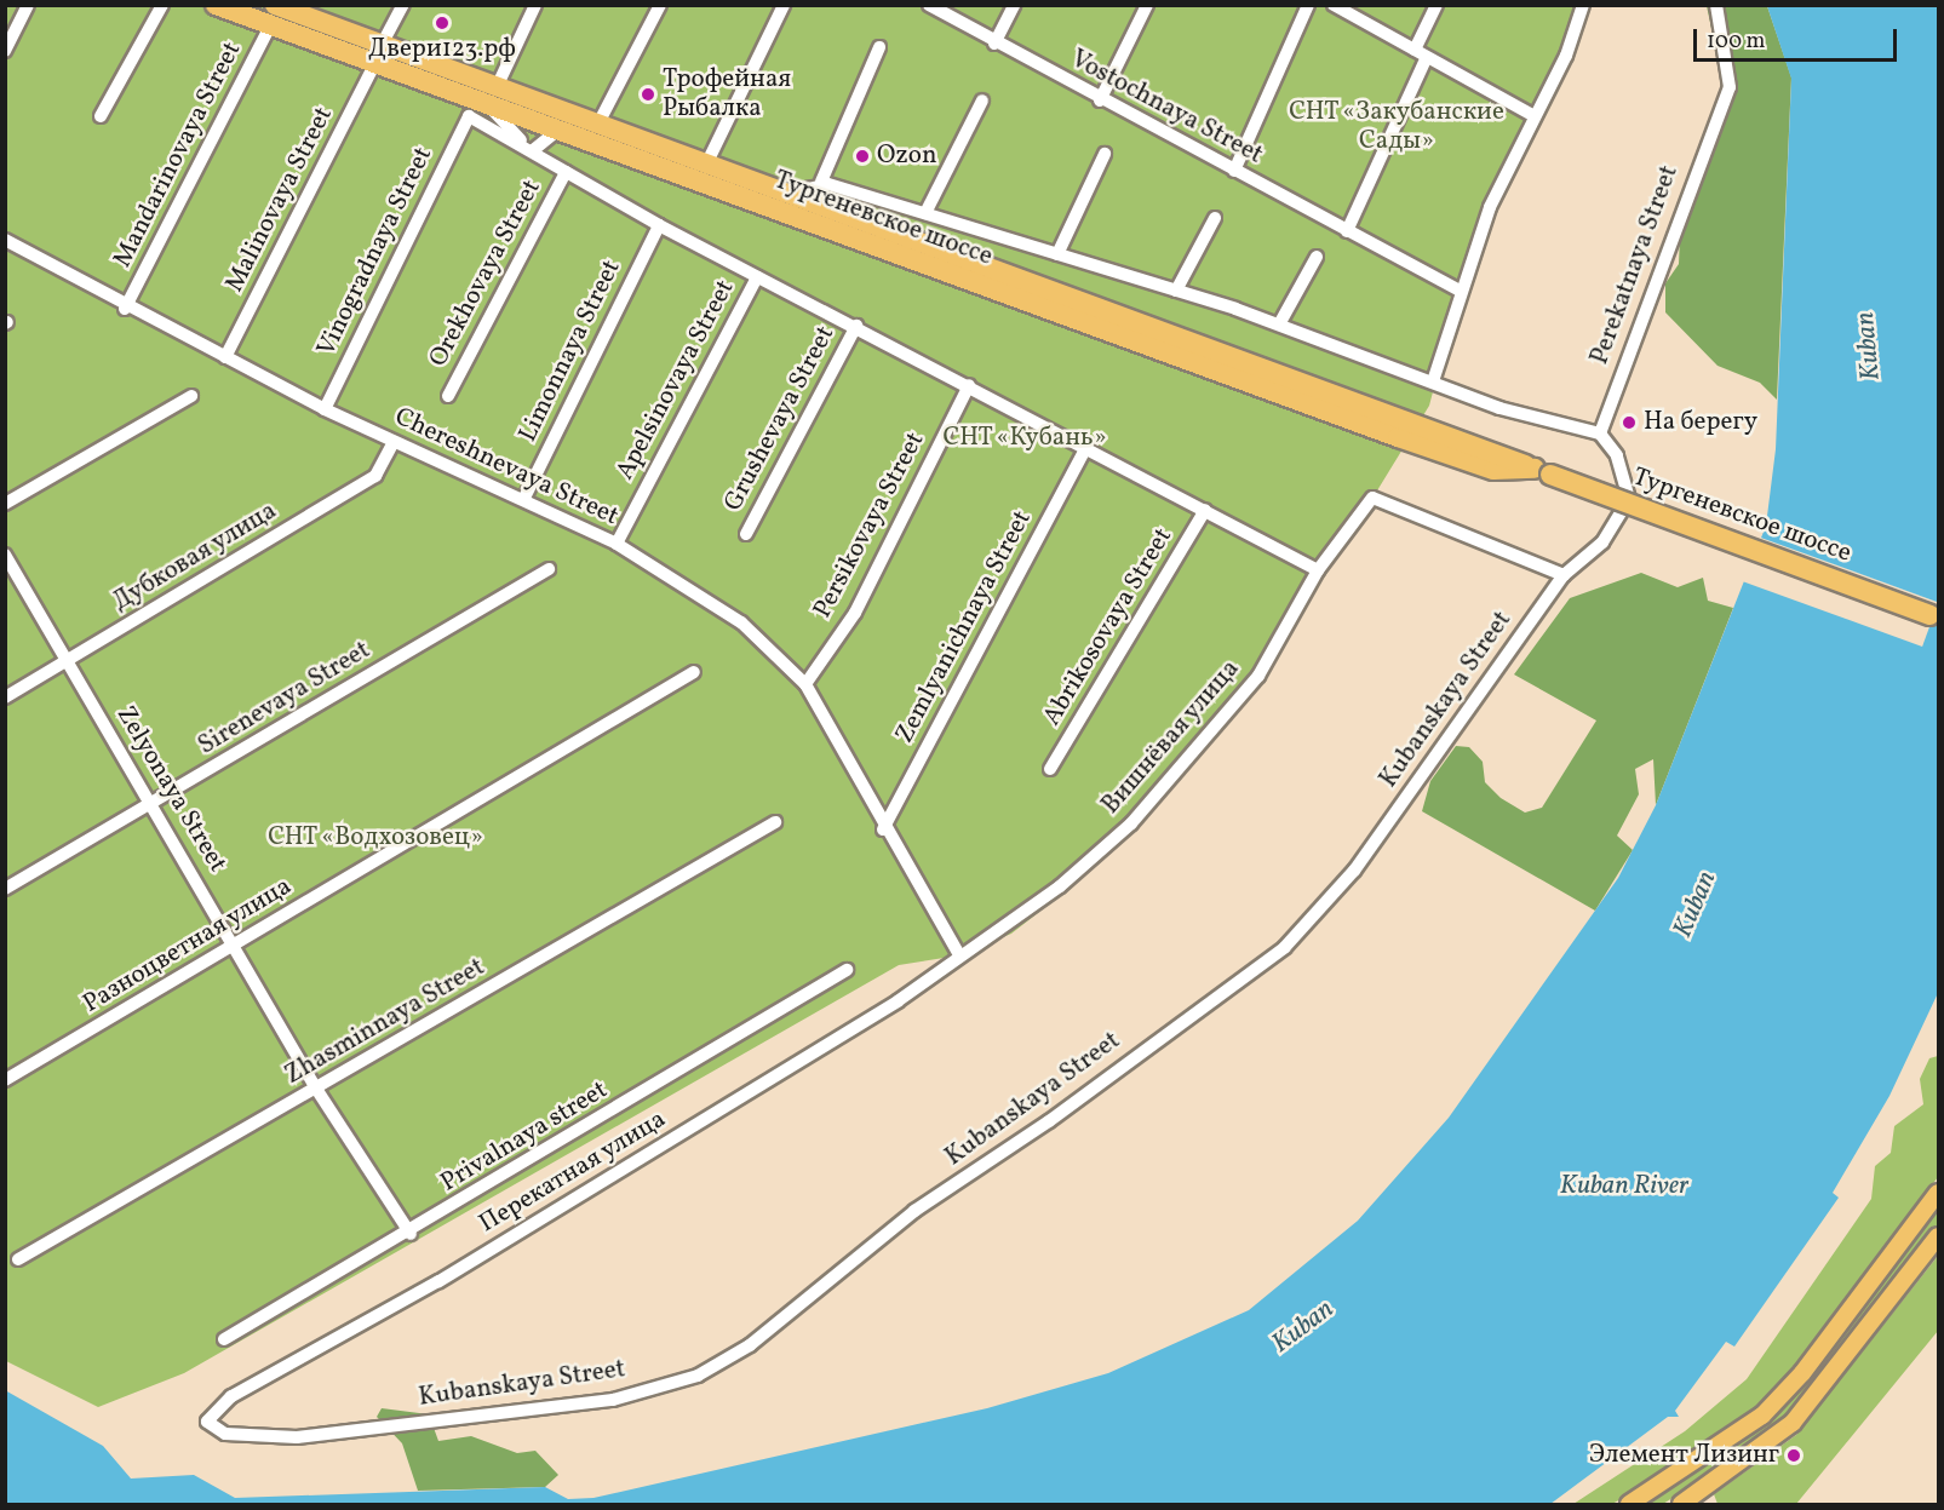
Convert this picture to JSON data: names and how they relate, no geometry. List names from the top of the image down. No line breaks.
{"streets":{"highway":["Тургеневское шоссе"],"street":["Vostochnaya Street","Mandarinovaya Street","Malinovaya Street","Vinogradnaya Street","Perekatnaya Street","Orekhovaya Street","Limonnaya Street","Apelsinovaya Street","Grushevaya Street","Chereshnevaya Street","Persikovaya Street","Дубковая улица","Zemlyanichnaya Street","Abrikosovaya Street","Sirenevaya Street","Kubanskaya Street","Вишнёвая улица","Zelyonaya Street","Разноцветная улица","Zhasminnaya Street","Privalnaya street","Перекатная улица"]},"crossings":[["Mandarinovaya Street","Тургеневское шоссе"],["Mandarinovaya Street","Chereshnevaya Street"],["Malinovaya Street","Тургеневское шоссе"],["Malinovaya Street","Chereshnevaya Street"],["Vinogradnaya Street","Chereshnevaya Street"],["Perekatnaya Street","Kubanskaya Street"],["Limonnaya Street","Chereshnevaya Street"],["Apelsinovaya Street","Chereshnevaya Street"],["Chereshnevaya Street","Persikovaya Street"],["Chereshnevaya Street","Дубковая улица"],["Chereshnevaya Street","Zemlyanichnaya Street"],["Chereshnevaya Street","Вишнёвая улица"],["Chereshnevaya Street","Перекатная улица"],["Дубковая улица","Zelyonaya Street"],["Sirenevaya Street","Zelyonaya Street"],["Kubanskaya Street","Вишнёвая улица"],["Kubanskaya Street","Перекатная улица"],["Вишнёвая улица","Перекатная улица"],["Zelyonaya Street","Разноцветная улица"],["Zelyonaya Street","Zhasminnaya Street"],["Zelyonaya Street","Privalnaya street"]],"water":["Kuban","Kuban River"],"parks":["СНТ «Закубанские Сады»","СНТ «Кубань»","СНТ «Водхозовец»"],"places":["Двери123.рф","Трофейная Рыбалка","Ozon","На берегу","Элемент Лизинг"],"scale_bar":"100 m"}
